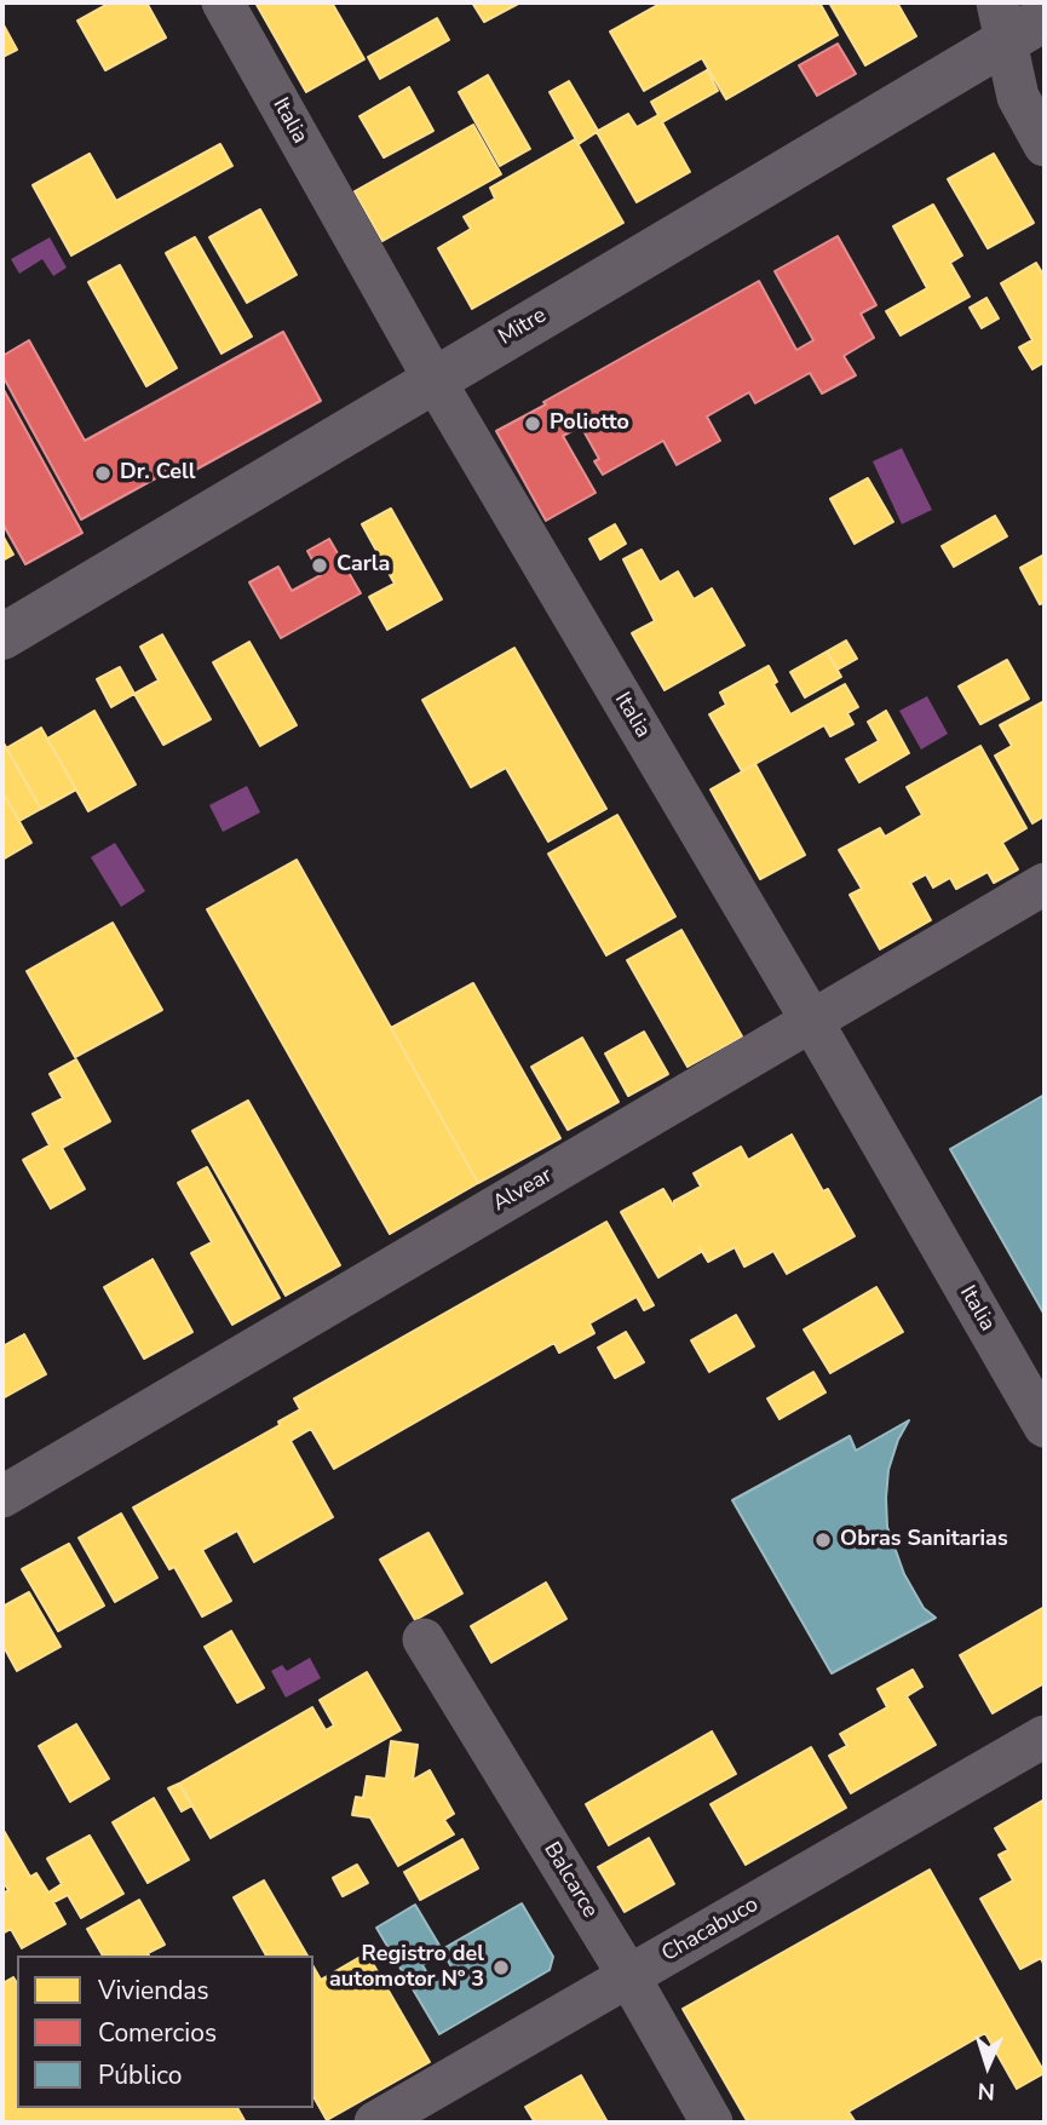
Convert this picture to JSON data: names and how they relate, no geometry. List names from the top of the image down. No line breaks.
{"streets":{"street":["Italia","Mitre","Alvear","Balcarce","Chacabuco"]},"crossings":[["Italia","Mitre"],["Italia","Alvear"],["Balcarce","Chacabuco"]],"places":["Poliotto","Dr. Cell","Carla","Obras Sanitarias","Registro del automotor Nº 3"],"legend":["Viviendas","Comercios","Público"],"north":"bottom"}
